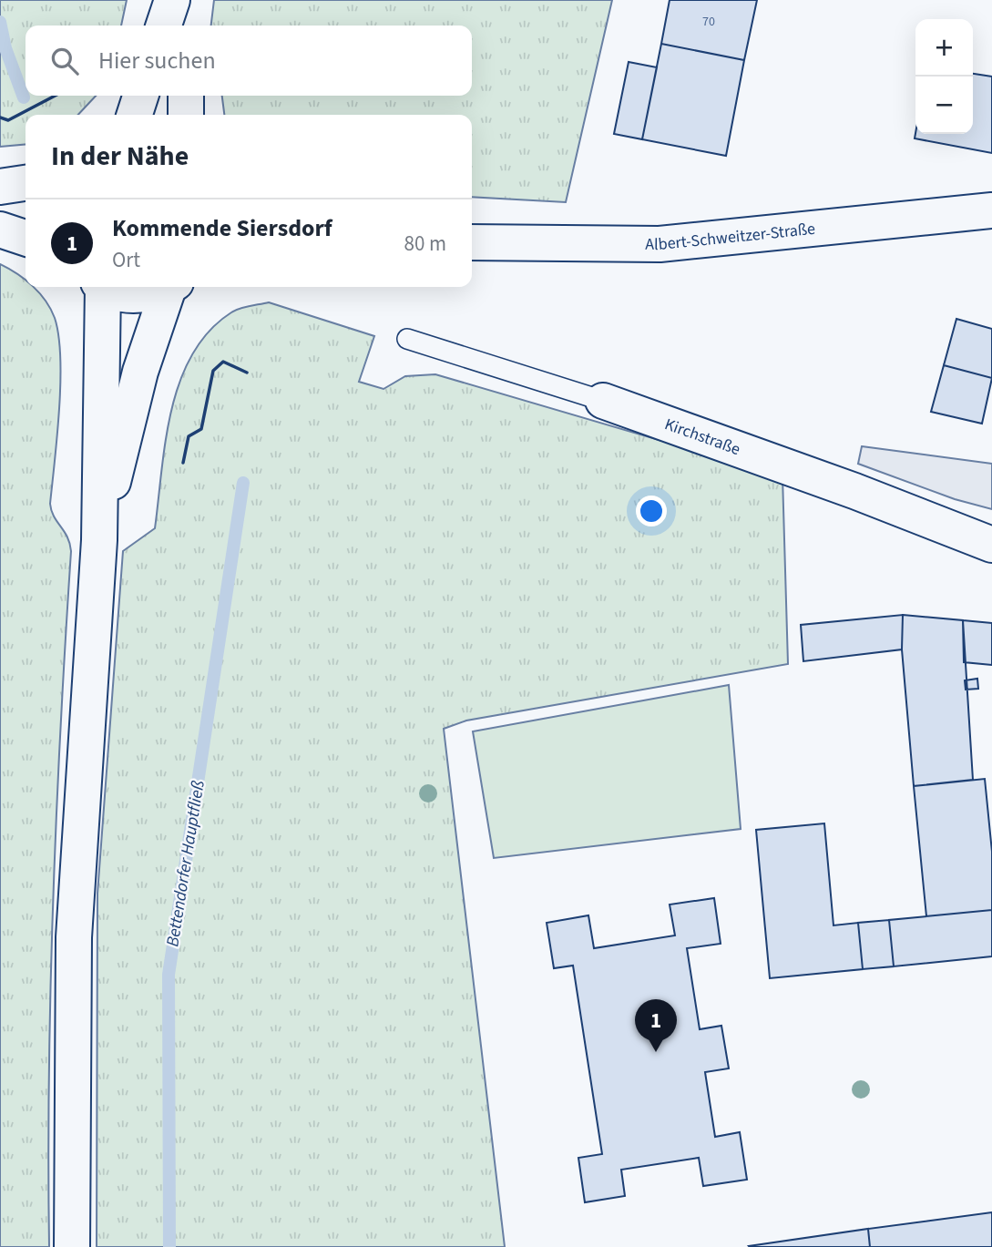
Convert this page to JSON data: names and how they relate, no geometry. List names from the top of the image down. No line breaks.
{"streets":{"street":["Albert-Schweitzer-Straße","Kirchstraße"]},"water":["Bettendorfer Hauptfließ"],"house_numbers":["70"],"page":{"map_buttons":["+","−"],"search":"Hier suchen","heading":"In der Nähe","list":[{"mark":"1","name":"Kommende Siersdorf","note":"Ort","value":"80 m"}],"pins":"1"}}
